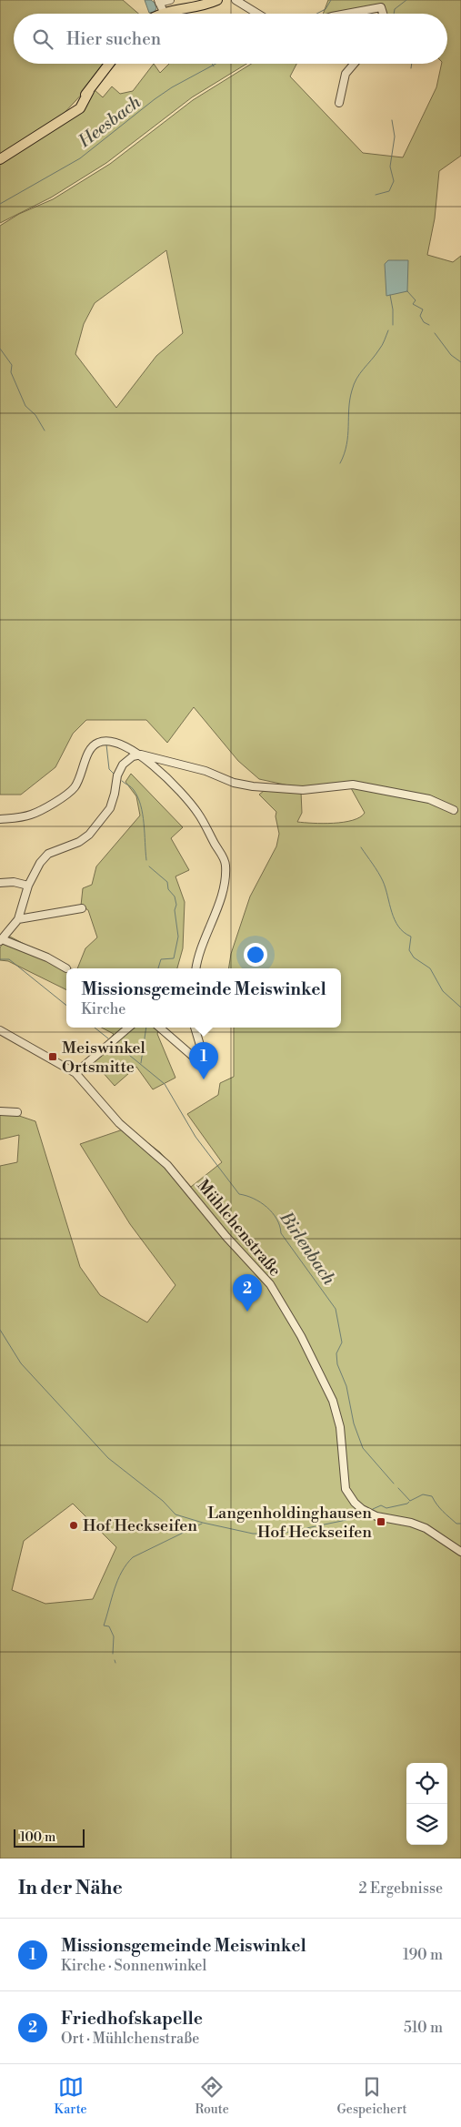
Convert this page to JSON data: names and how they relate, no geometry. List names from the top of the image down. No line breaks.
{"streets":{"street":["Mühlchenstraße"]},"water":["Heesbach","Birlenbach"],"places":{"transit":["Meiswinkel Ortsmitte","Langenholdinghausen Hof Heckseifen"],"other":["Hof Heckseifen"]},"scale_bar":"100 m","page":{"search":"Hier suchen","popup":["Missionsgemeinde Meiswinkel","Kirche"],"pins":["1","2"],"scale":"100 m","heading":["In der Nähe","2 Ergebnisse"],"list":[{"mark":"1","name":"Missionsgemeinde Meiswinkel","note":"Kirche · Sonnenwinkel","value":"190 m"},{"mark":"2","name":"Friedhofskapelle","note":"Ort · Mühlchenstraße","value":"510 m"}],"nav":["Karte","Route","Gespeichert"]}}
